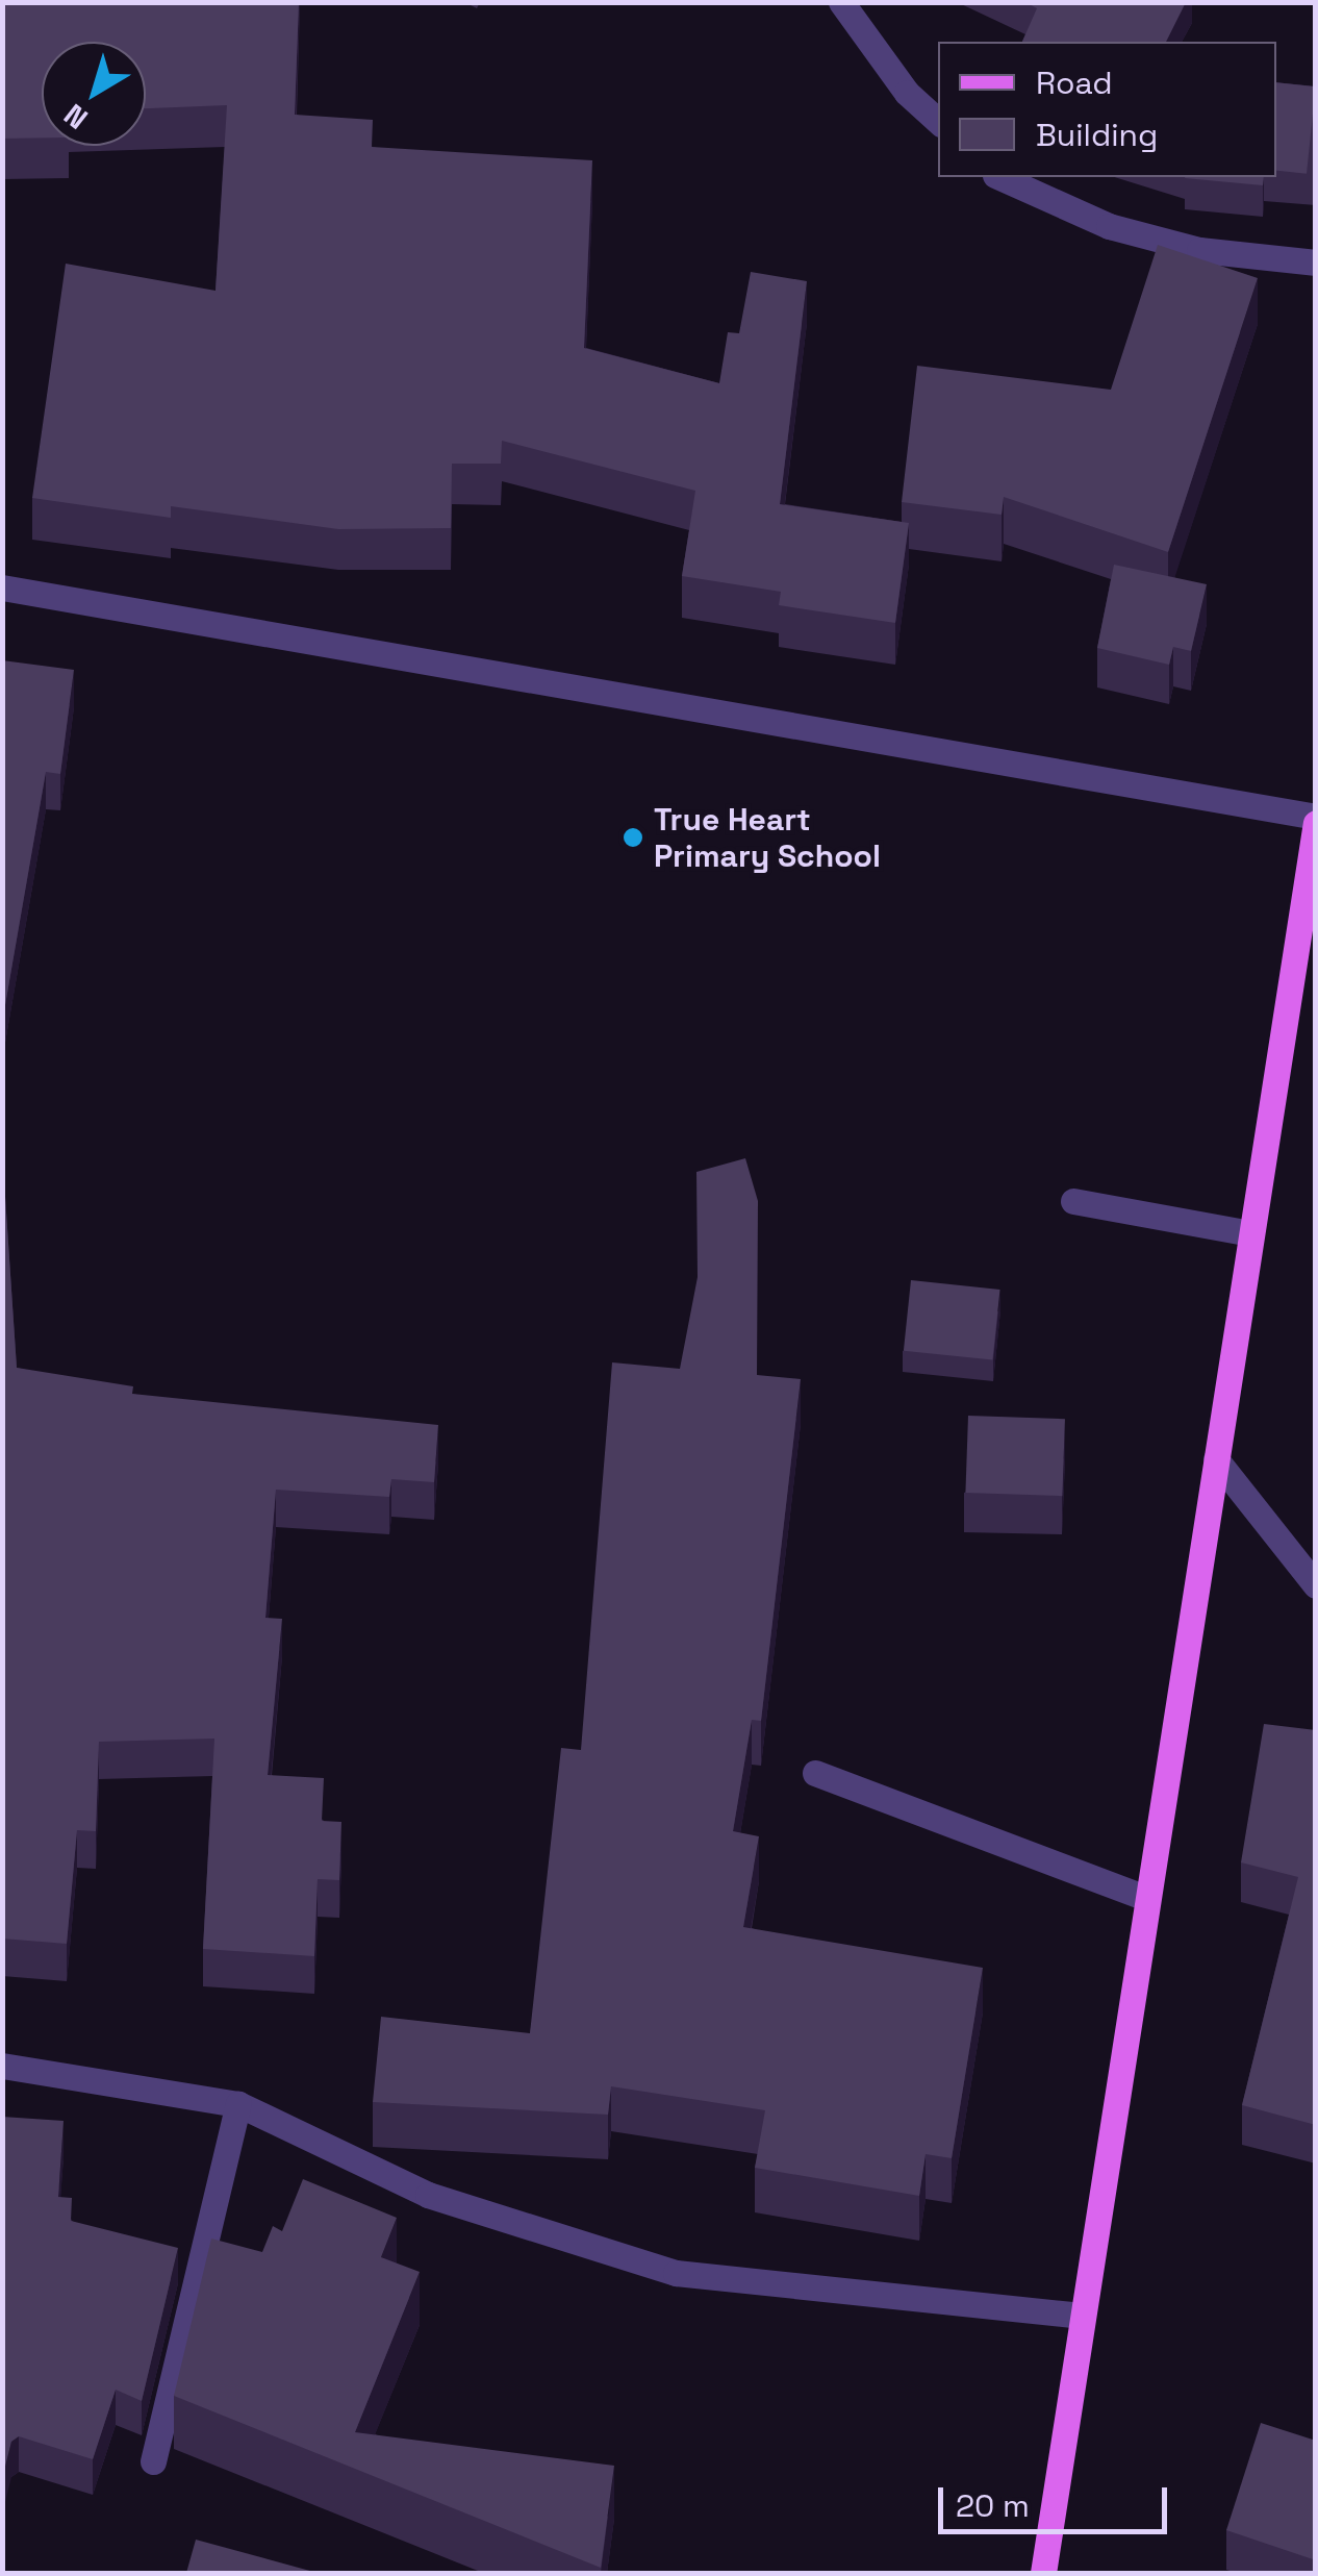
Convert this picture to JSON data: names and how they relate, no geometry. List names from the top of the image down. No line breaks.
{"places":["True Heart Primary School"],"legend":["Road","Building"],"scale_bar":"20 m","north":"bottom left"}
